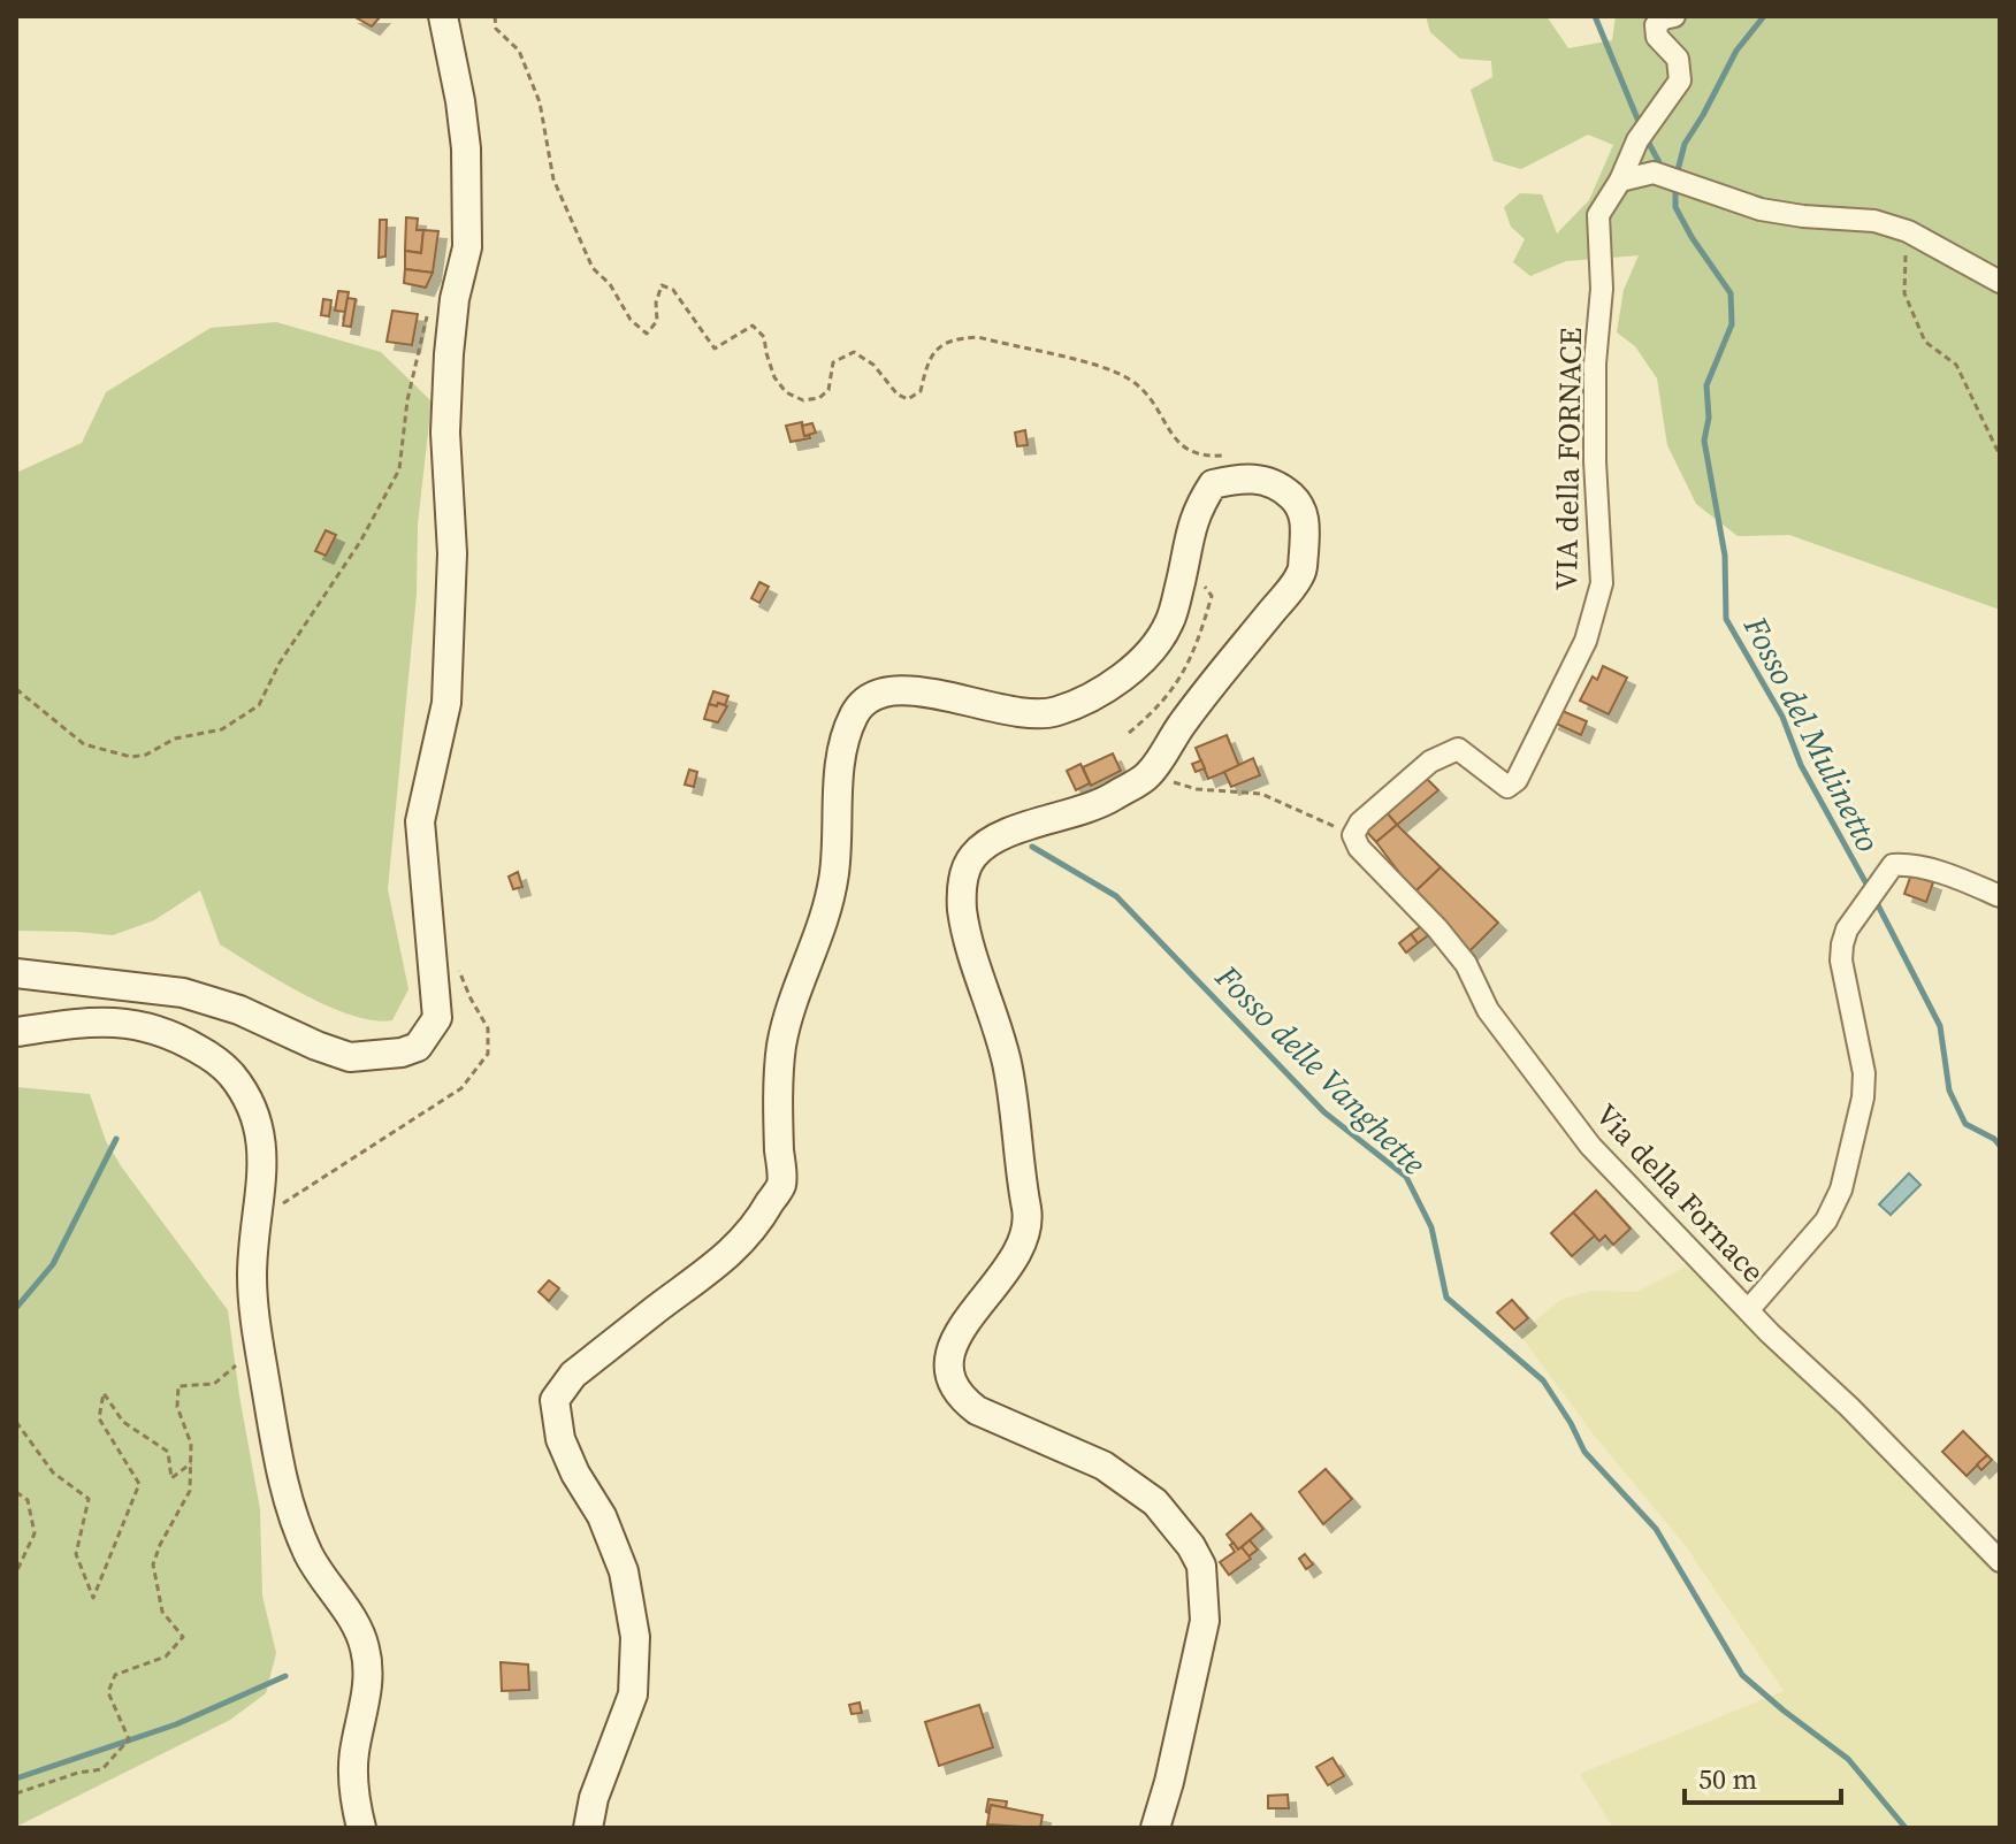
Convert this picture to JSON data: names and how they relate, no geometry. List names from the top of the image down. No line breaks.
{"streets":{"street":["VIA della FORNACE","Via della Fornace"]},"crossings":[["VIA della FORNACE","Via della Fornace"]],"water":["Fosso del Mulinetto","Fosso delle Vanghette"],"scale_bar":"50 m"}
